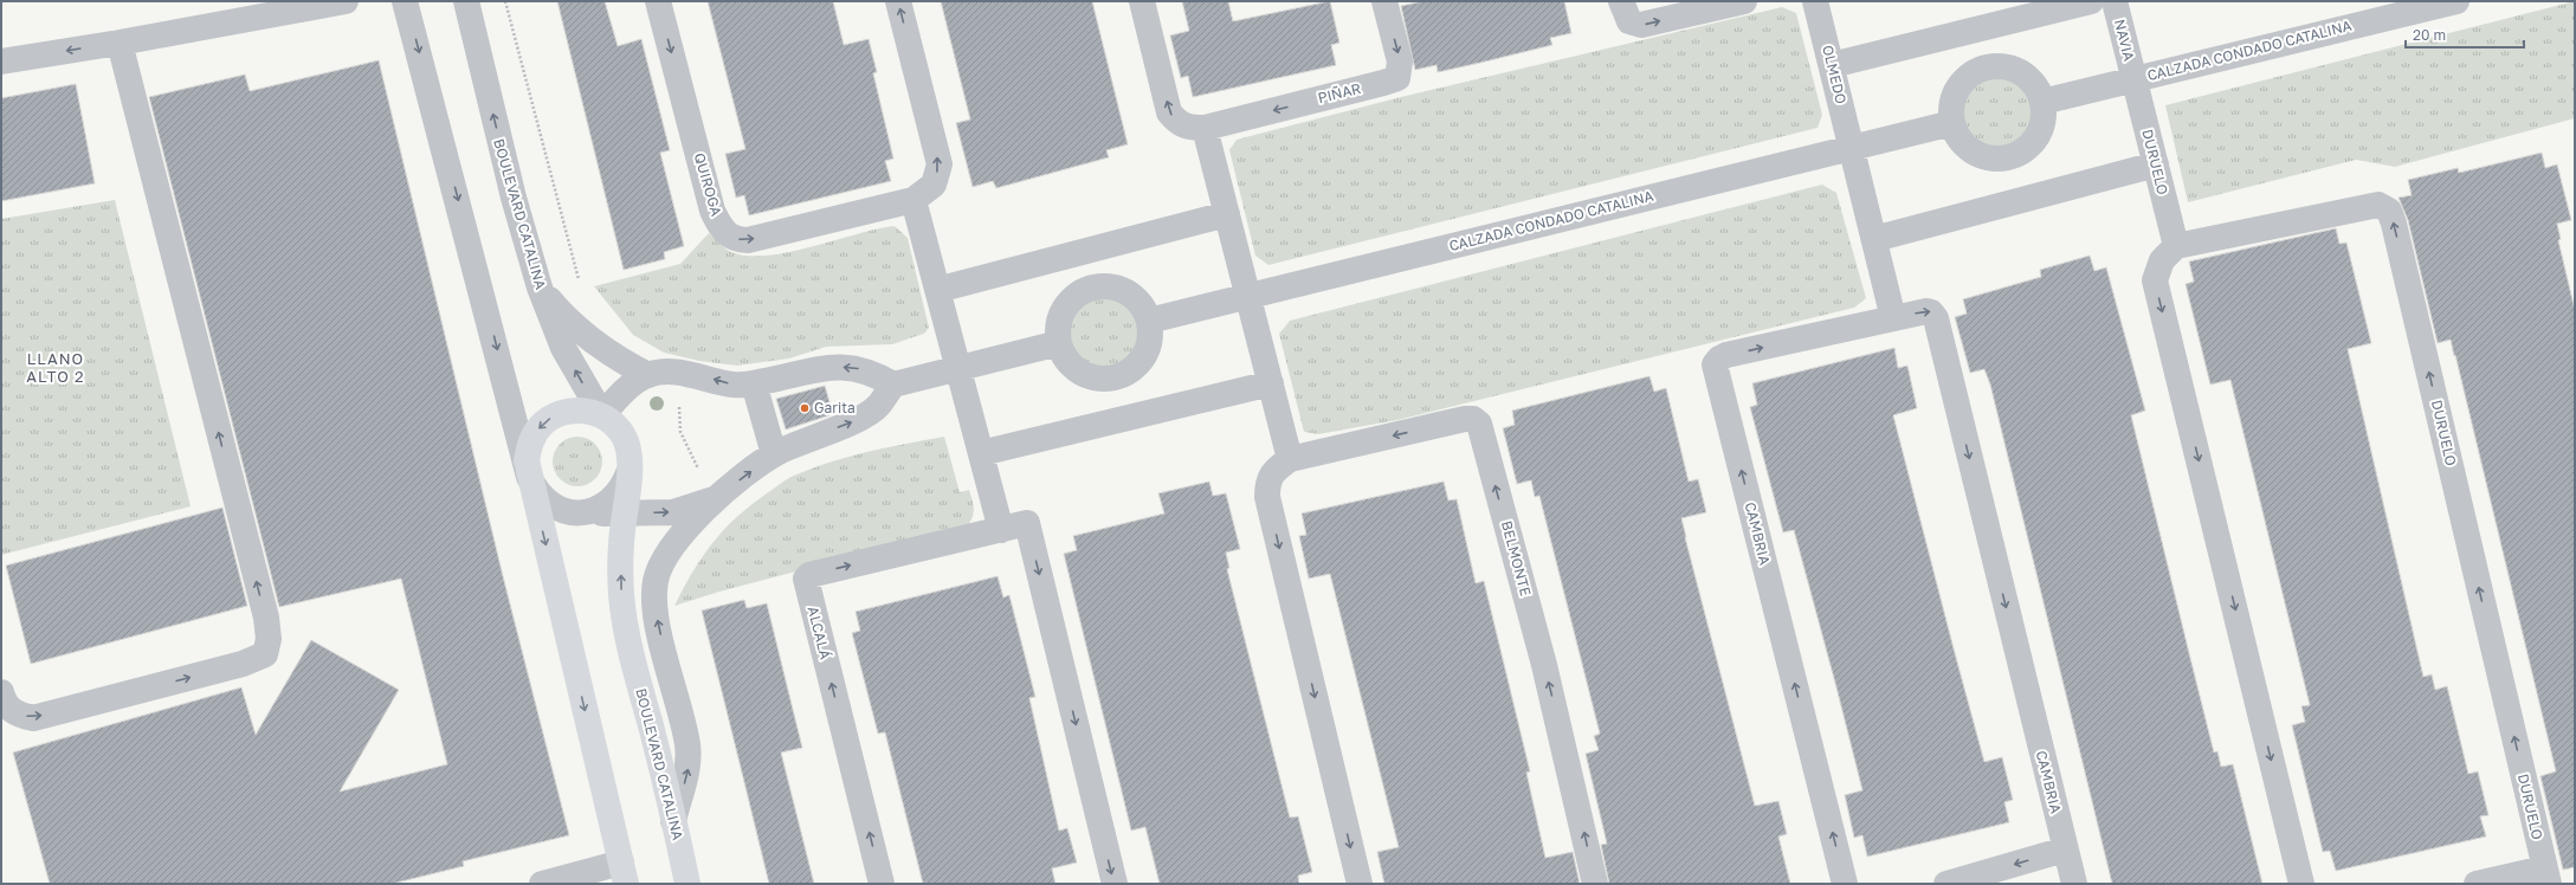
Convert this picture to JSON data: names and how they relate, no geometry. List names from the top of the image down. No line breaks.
{"streets":{"main road":["BOULEVARD CATALINA"],"street":["NAVIA","CALZADA CONDADO CATALINA","OLMEDO","PIÑAR","DURUELO","QUIROGA","CAMBRIA","BELMONTE","ALCALÁ"]},"crossings":[["NAVIA","CALZADA CONDADO CATALINA"],["NAVIA","DURUELO"],["CALZADA CONDADO CATALINA","OLMEDO"],["CALZADA CONDADO CATALINA","DURUELO"]],"one_way":["DURUELO"],"districts":["LLANO ALTO 2"],"places":["Garita"],"scale_bar":"20 m"}
